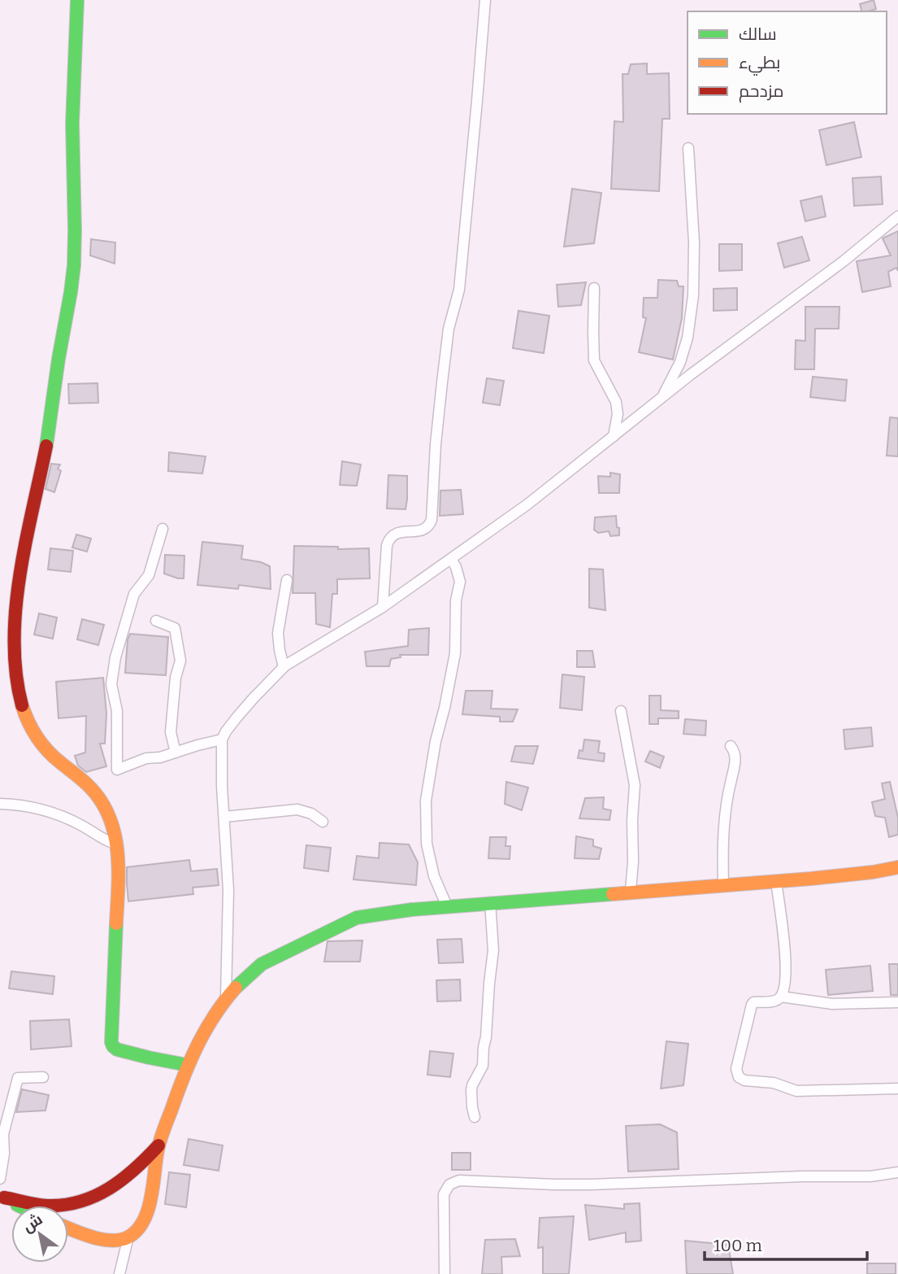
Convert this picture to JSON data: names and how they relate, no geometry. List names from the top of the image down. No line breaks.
{"legend":["سالك","بطيء","مزدحم"],"scale_bar":"100 m","north":"top left"}
